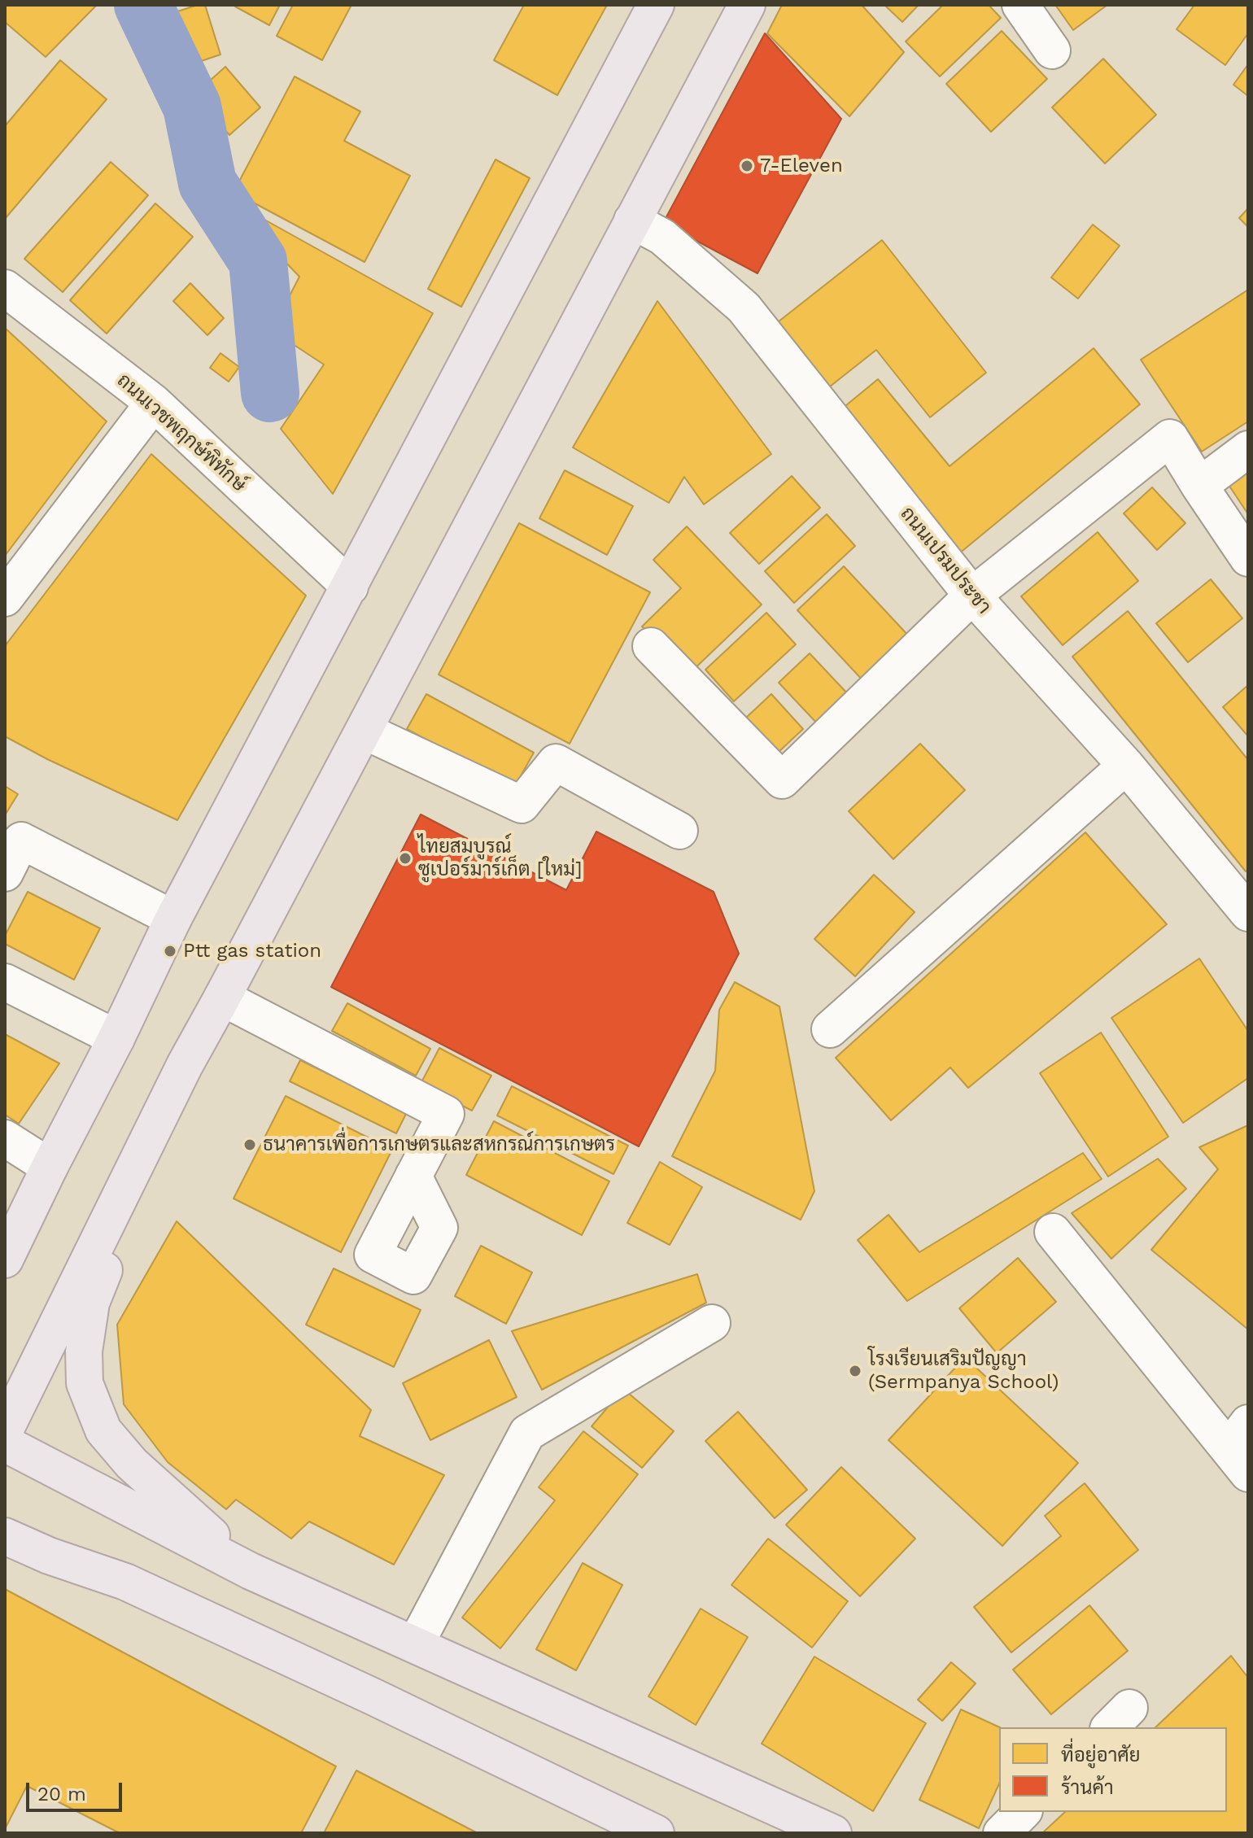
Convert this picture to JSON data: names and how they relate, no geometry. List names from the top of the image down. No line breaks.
{"streets":{"street":["ถนนเวชพฤกษ์พิทักษ์","ถนนเปรมประชา"]},"places":["7-Eleven","ไทยสมบูรณ์ ซูเปอร์มาร์เก็ต [ใหม่]","Ptt gas station","ธนาคารเพื่อการเกษตรและสหกรณ์การเกษตร","โรงเรียนเสริมปัญญา (Sermpanya School)"],"legend":["ที่อยู่อาศัย","ร้านค้า"],"scale_bar":"20 m"}
